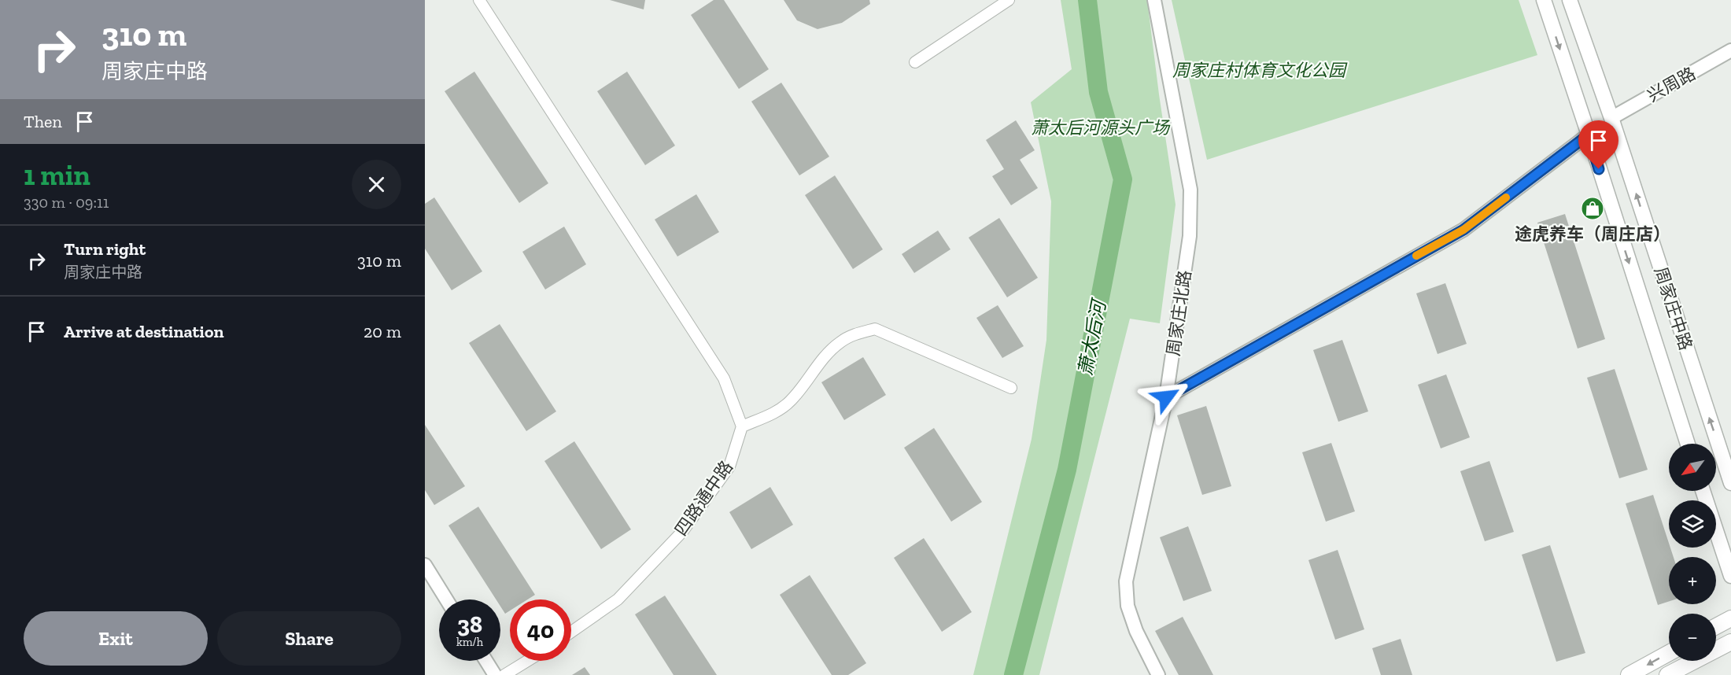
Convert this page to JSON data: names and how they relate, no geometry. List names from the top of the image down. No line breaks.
{"streets":{"main road":["周家庄中路"],"street":["兴周路","周家庄北路","四路通中路"]},"crossings":[["兴周路","周家庄中路"]],"water":["萧太后河"],"parks":["周家庄村体育文化公园","萧太后河源头广场"],"places":{"shop":["途虎养车（周庄店）"]},"north":"bottom left","page":{"turn":["310 m","周家庄中路"],"then":"Then","heading":["1 min","330 m · 09:11"],"list":[{"name":"Turn right","note":"周家庄中路","value":"310 m"},{"name":"Arrive at destination","value":"20 m"}],"map_buttons":["+","−"],"speed":"38 km/h","limit":"40","buttons":["Exit","Share"]}}
